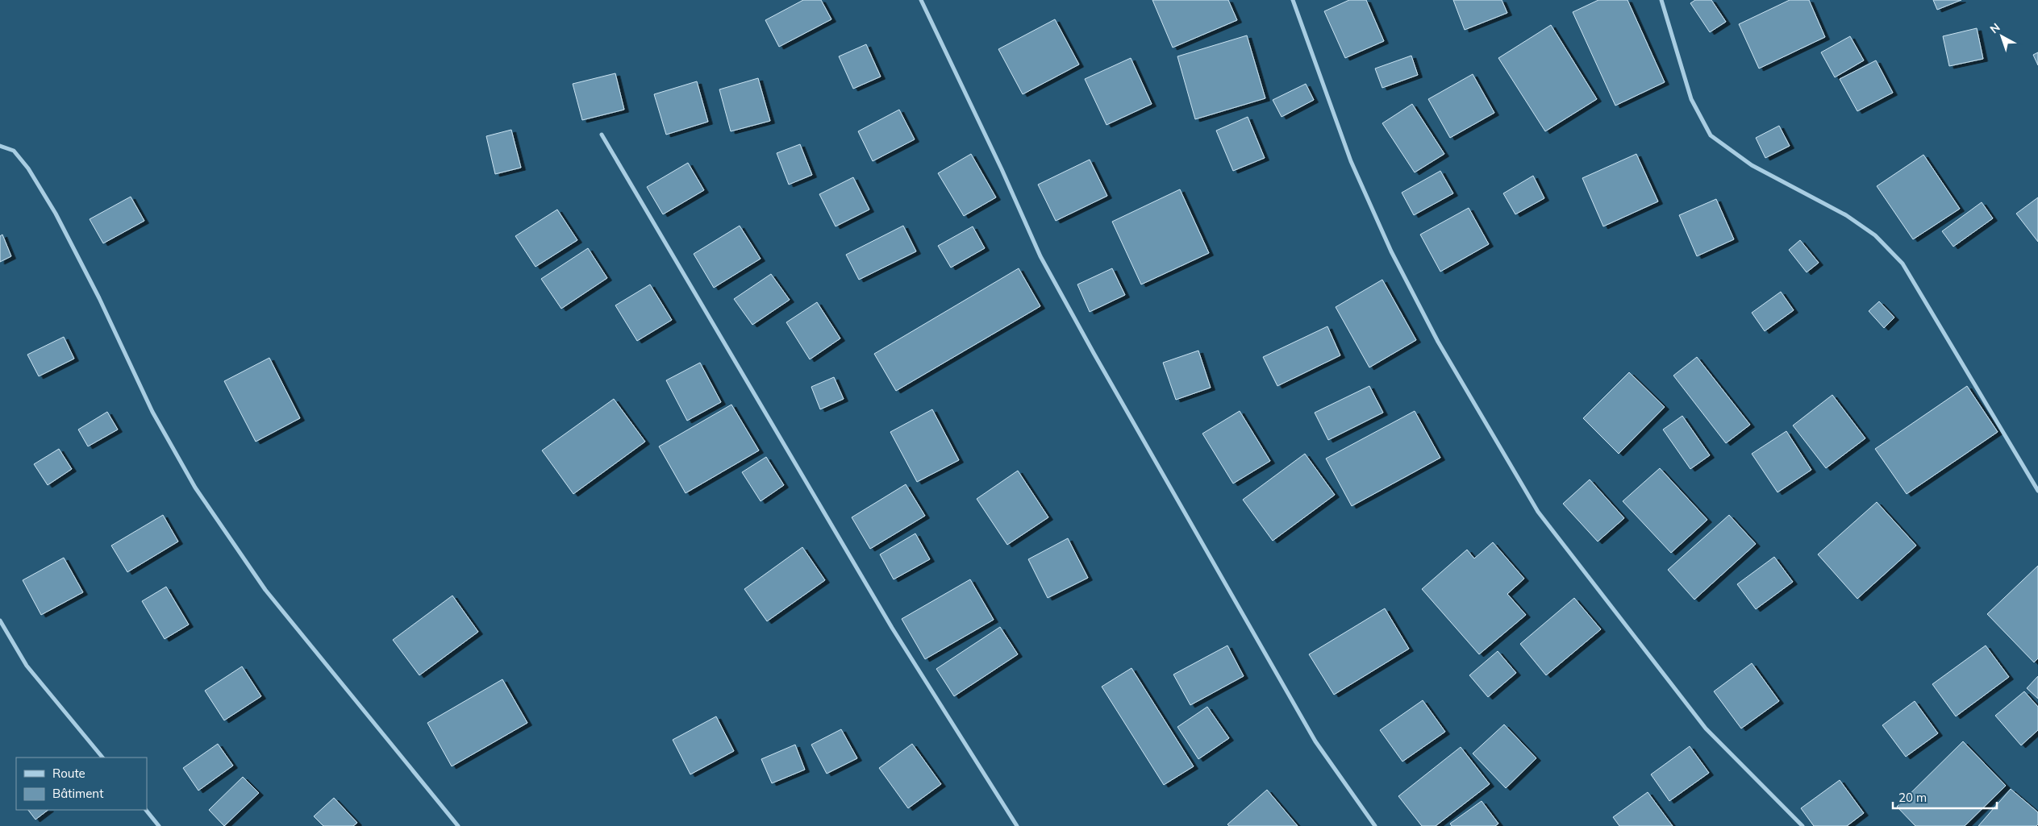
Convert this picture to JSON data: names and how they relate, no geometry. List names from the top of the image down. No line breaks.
{"legend":["Route","Bâtiment"],"scale_bar":"20 m","north":"top left"}
